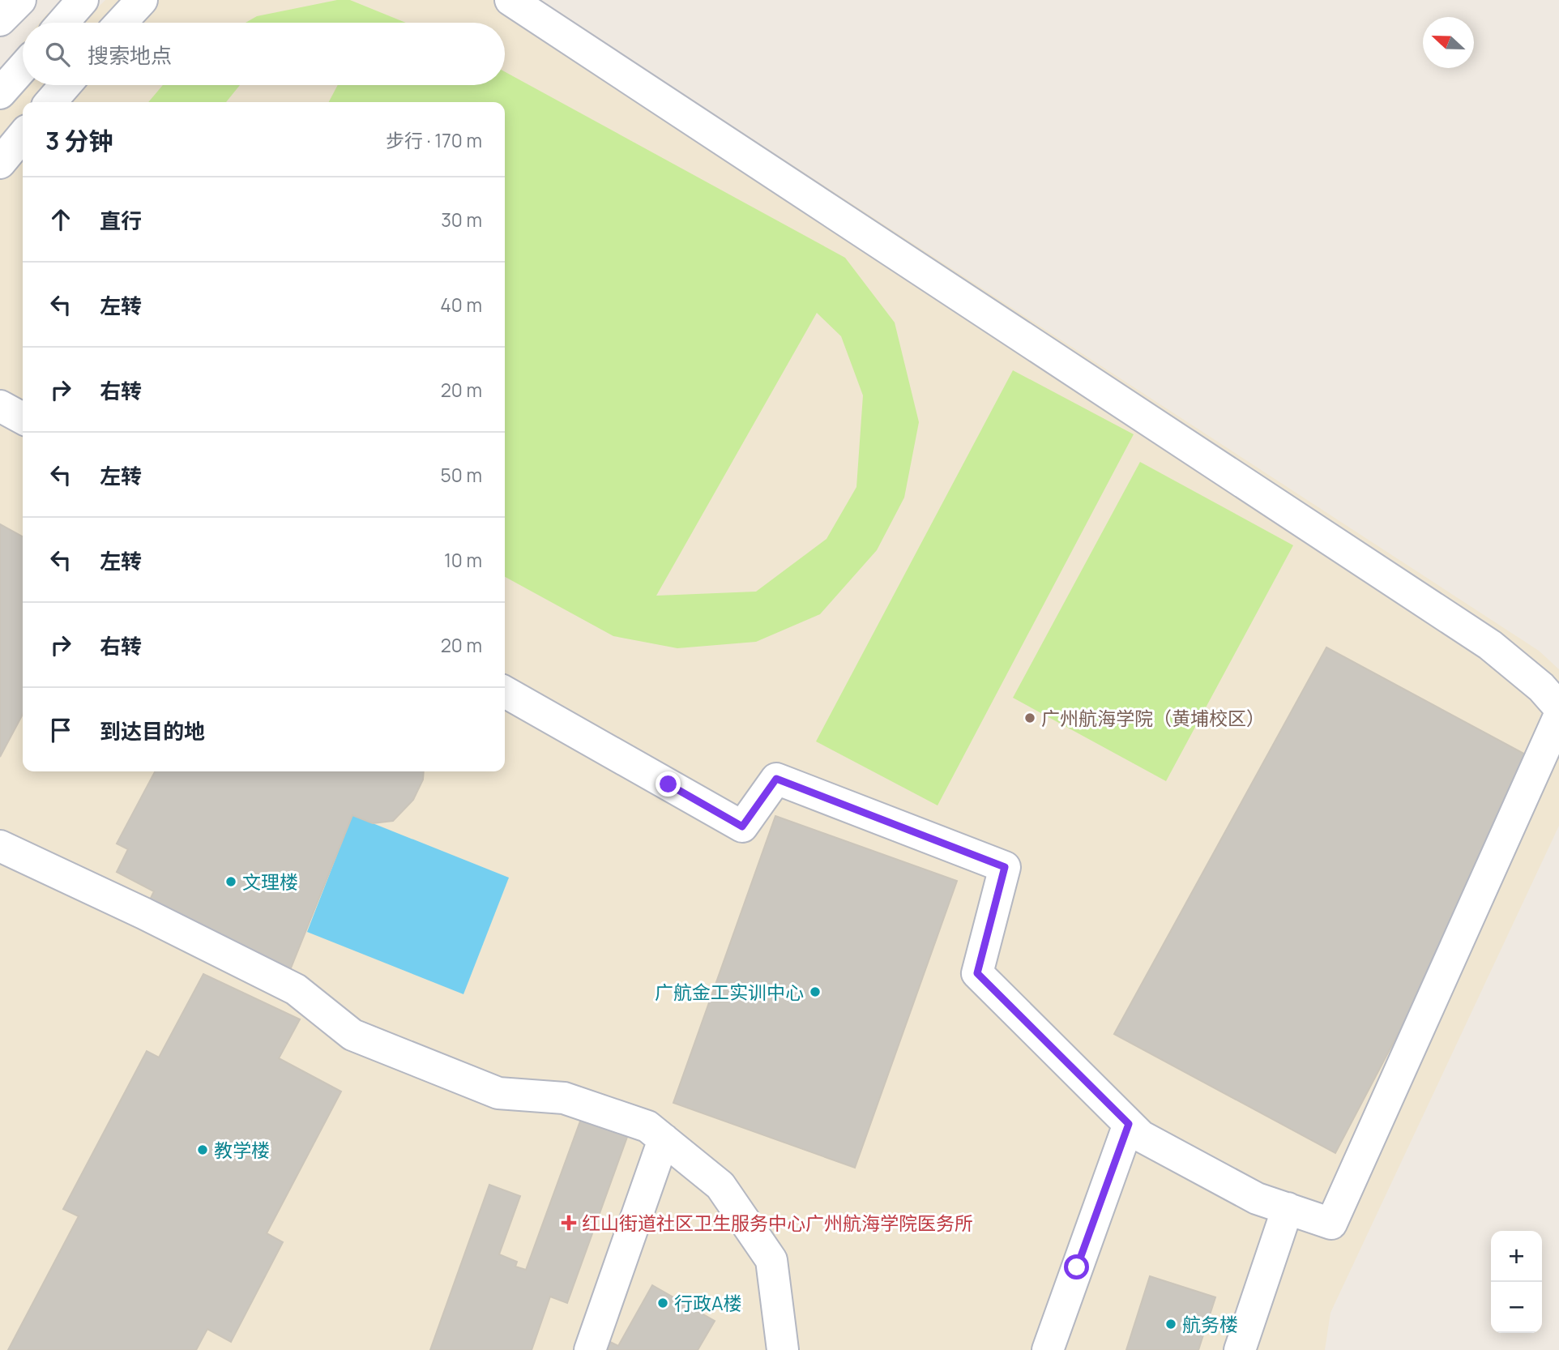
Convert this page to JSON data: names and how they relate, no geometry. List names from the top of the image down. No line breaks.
{"places":{"other":["广州航海学院（黄埔校区）","文理楼","广航金工实训中心","教学楼","行政A楼","航务楼"],"health":["红山街道社区卫生服务中心广州航海学院医务所"]},"north":"left","page":{"search":"搜索地点","heading":["3 分钟","步行 · 170 m"],"list":[["直行","30 m"],["左转","40 m"],["右转","20 m"],["左转","50 m"],["左转","10 m"],["右转","20 m"],"到达目的地"],"map_buttons":["+","−"]}}
